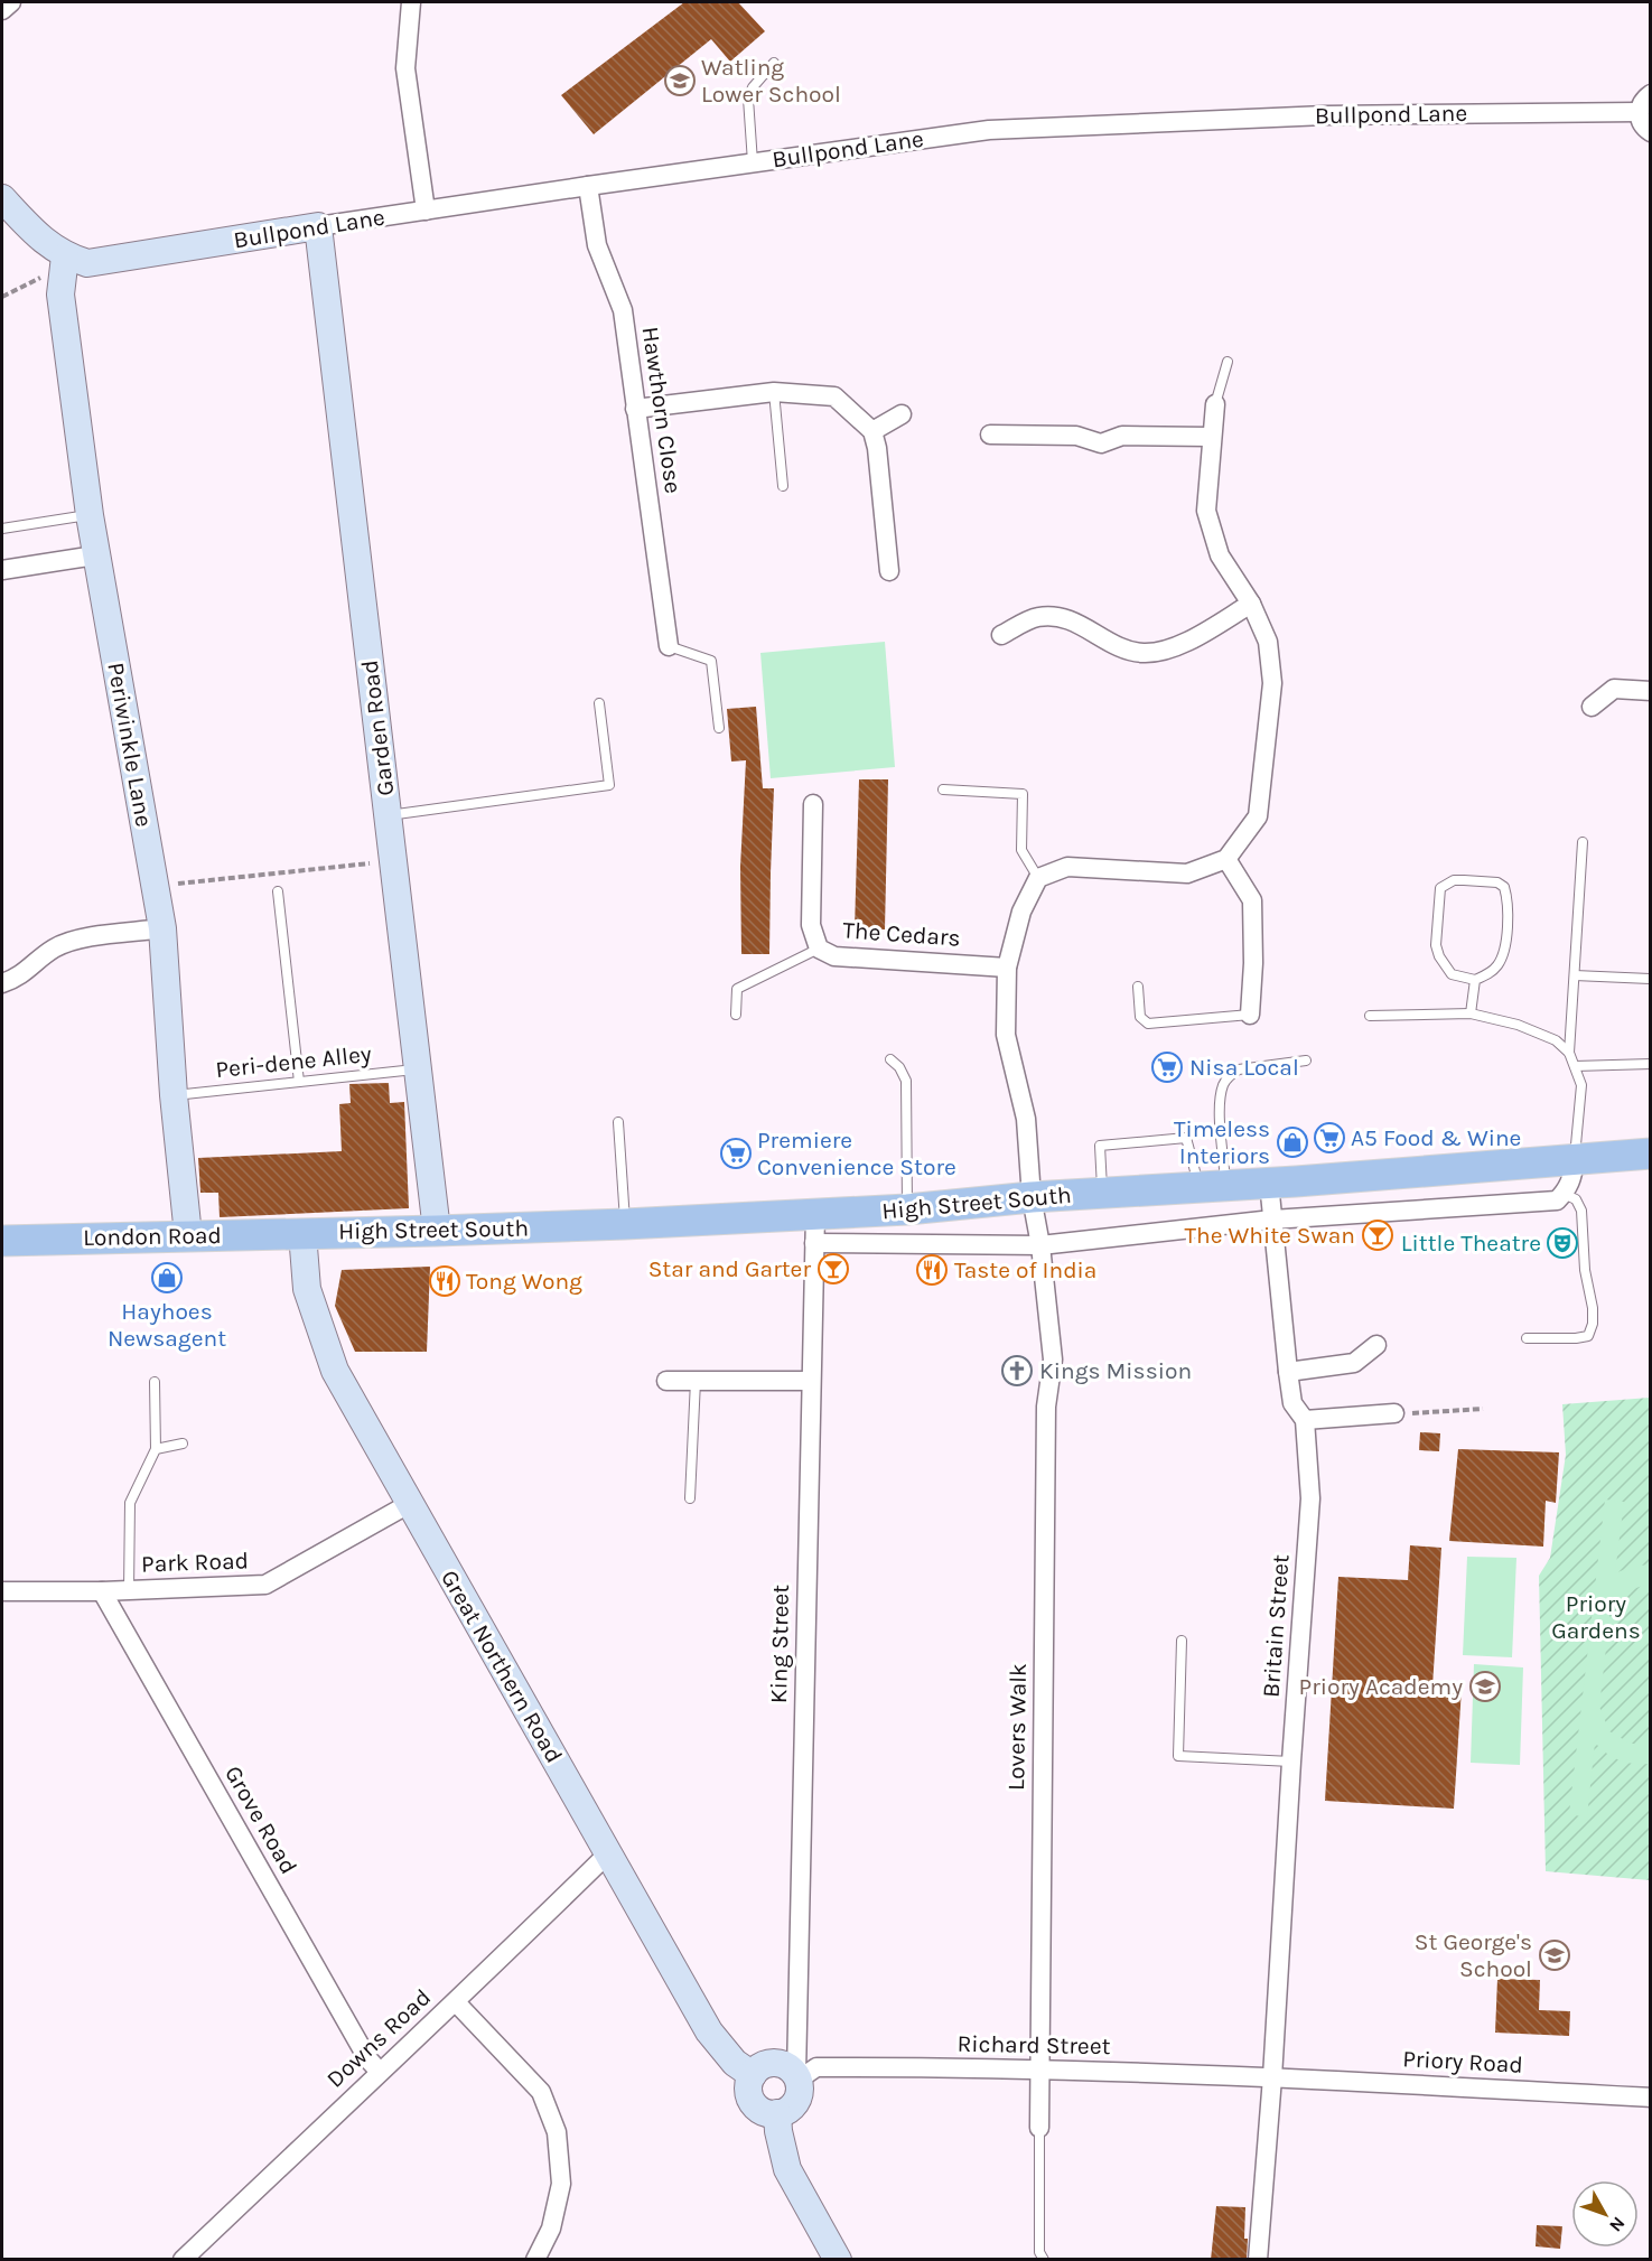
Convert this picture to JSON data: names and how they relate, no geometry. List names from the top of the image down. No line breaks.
{"streets":{"main road":["High Street South","London Road"],"street":["Bullpond Lane","Hawthorn Close","Garden Road","Periwinkle Lane","The Cedars","Park Road","Britain Street","King Street","Great Northern Road","Lovers Walk","Grove Road","Downs Road","Richard Street","Priory Road"],"lane":["Peri-dene Alley"]},"crossings":[["Bullpond Lane","Hawthorn Close"],["Bullpond Lane","Garden Road"],["Bullpond Lane","Periwinkle Lane"],["Garden Road","Peri-dene Alley"],["Garden Road","High Street South"],["Periwinkle Lane","Peri-dene Alley"],["Periwinkle Lane","London Road"],["The Cedars","Lovers Walk"],["High Street South","London Road"],["High Street South","Britain Street"],["High Street South","King Street"],["High Street South","Great Northern Road"],["High Street South","Lovers Walk"],["London Road","Great Northern Road"],["Park Road","Great Northern Road"],["Park Road","Grove Road"],["Britain Street","Richard Street"],["Britain Street","Priory Road"],["King Street","Great Northern Road"],["King Street","Richard Street"],["Great Northern Road","Downs Road"],["Great Northern Road","Richard Street"],["Lovers Walk","Richard Street"],["Grove Road","Downs Road"],["Richard Street","Priory Road"]],"parks":["Priory Gardens"],"places":{"school or university":["Watling Lower School","Priory Academy","St George's School"],"supermarket":["Nisa Local","A5 Food & Wine","Premiere Convenience Store"],"shop":["Timeless Interiors","Hayhoes Newsagent"],"bar":["The White Swan","Star and Garter"],"theatre":["Little Theatre"],"restaurant":["Taste of India","Tong Wong"],"church":["Kings Mission"]},"north":"bottom right"}
